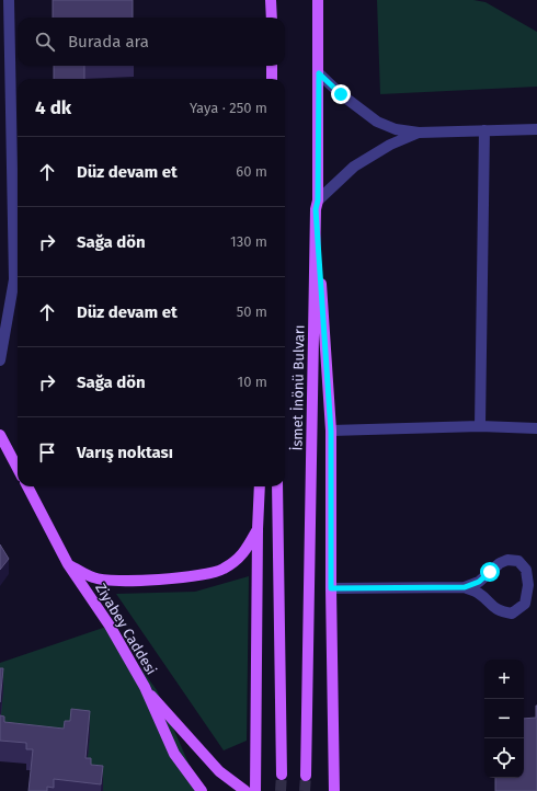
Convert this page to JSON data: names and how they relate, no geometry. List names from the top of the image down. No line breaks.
{"streets":{"main road":["İsmet İnönü Bulvarı","Ziyabey Caddesi"]},"page":{"search":"Burada ara","heading":["4 dk","Yaya · 250 m"],"list":[["Düz devam et","60 m"],["Sağa dön","130 m"],["Düz devam et","50 m"],["Sağa dön","10 m"],"Varış noktası"],"map_buttons":["+","−"]}}
